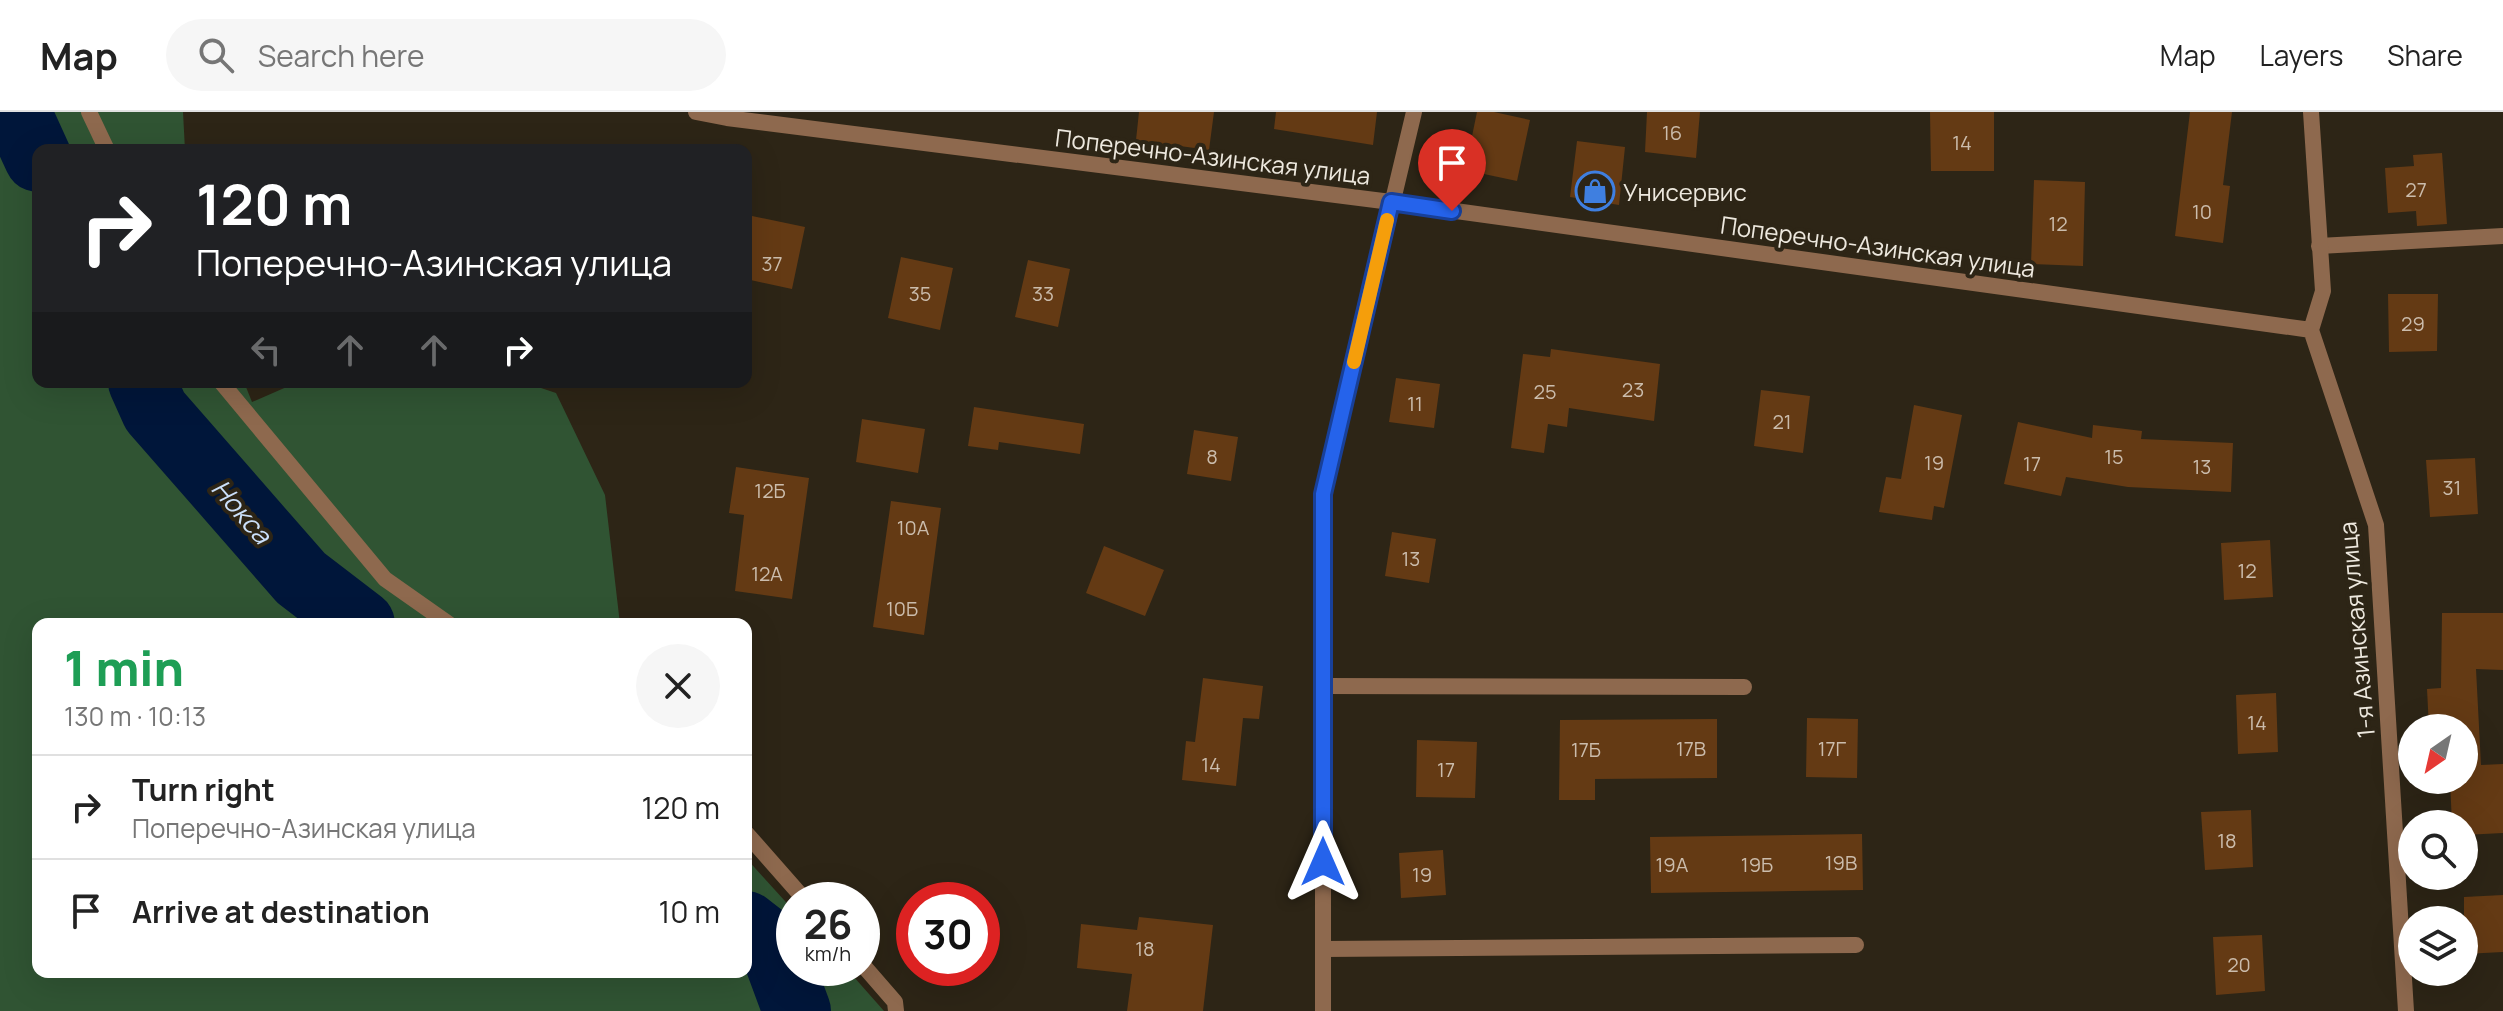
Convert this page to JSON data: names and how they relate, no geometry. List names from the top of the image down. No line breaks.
{"streets":{"street":["Поперечно-Азинская улица","1-я Азинская улица"]},"crossings":[["Поперечно-Азинская улица","1-я Азинская улица"]],"water":["Нокса"],"places":{"shop":["Унисервис"]},"house_numbers":["16","14","27","10","12","37","35","33","29","23","25","11","21","8","15","19","17","13","31","12Б","10А","13","12","12А","10Б","14","17В","17Г","17Б","14","17","18","19В","19А","19Б","19","18","20"],"north":"bottom left","page":{"header":"Map","search":"Search here","nav":["Map","Layers","Share"],"turn":["120 m","Поперечно-Азинская улица"],"heading":["1 min","130 m · 10:13"],"list":[{"name":"Turn right","note":"Поперечно-Азинская улица","value":"120 m"},{"name":"Arrive at destination","value":"10 m"}],"speed":"26 km/h","limit":"30"}}
